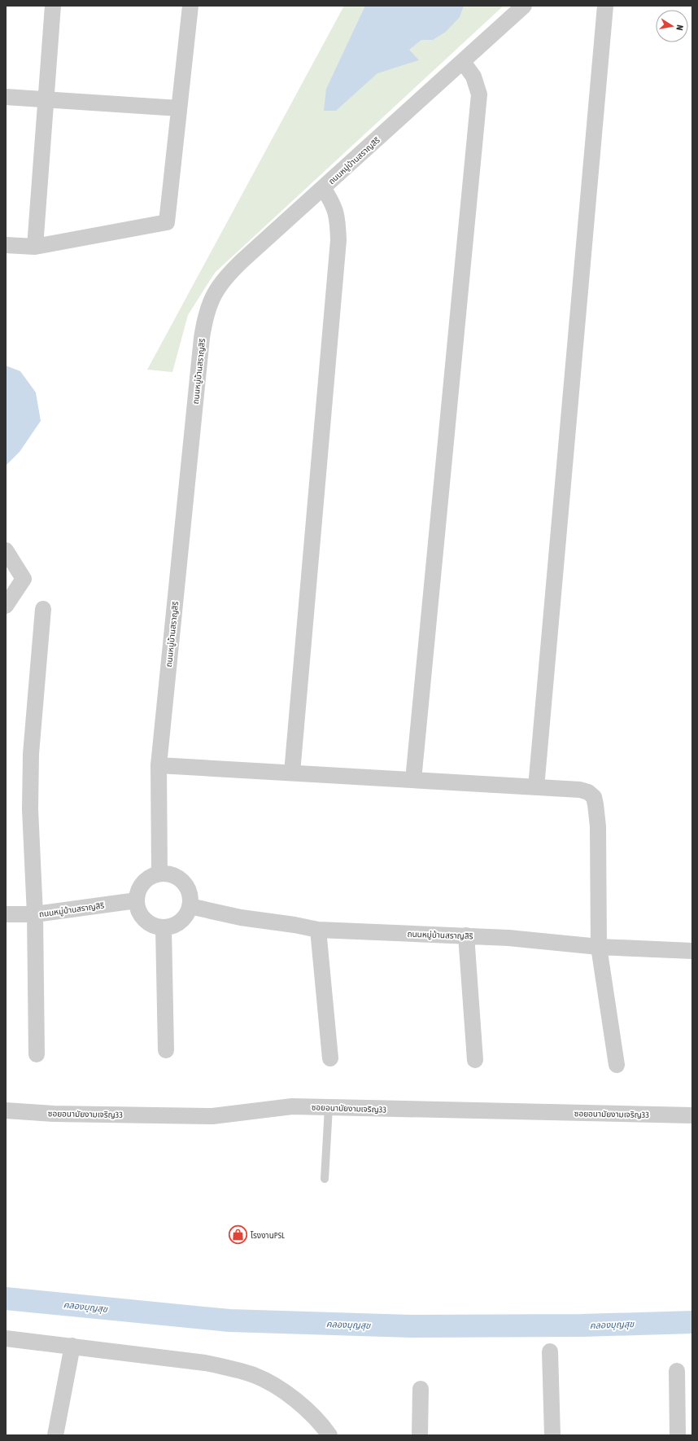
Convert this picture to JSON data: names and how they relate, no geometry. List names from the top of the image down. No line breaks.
{"streets":{"street":["ถนนหมู่บ้านสราญสิริ","ซอยอนามัยงามเจริญ33"]},"water":["คลองบุญสุข"],"places":{"shop":["โรงงานPSL"]},"north":"right"}
